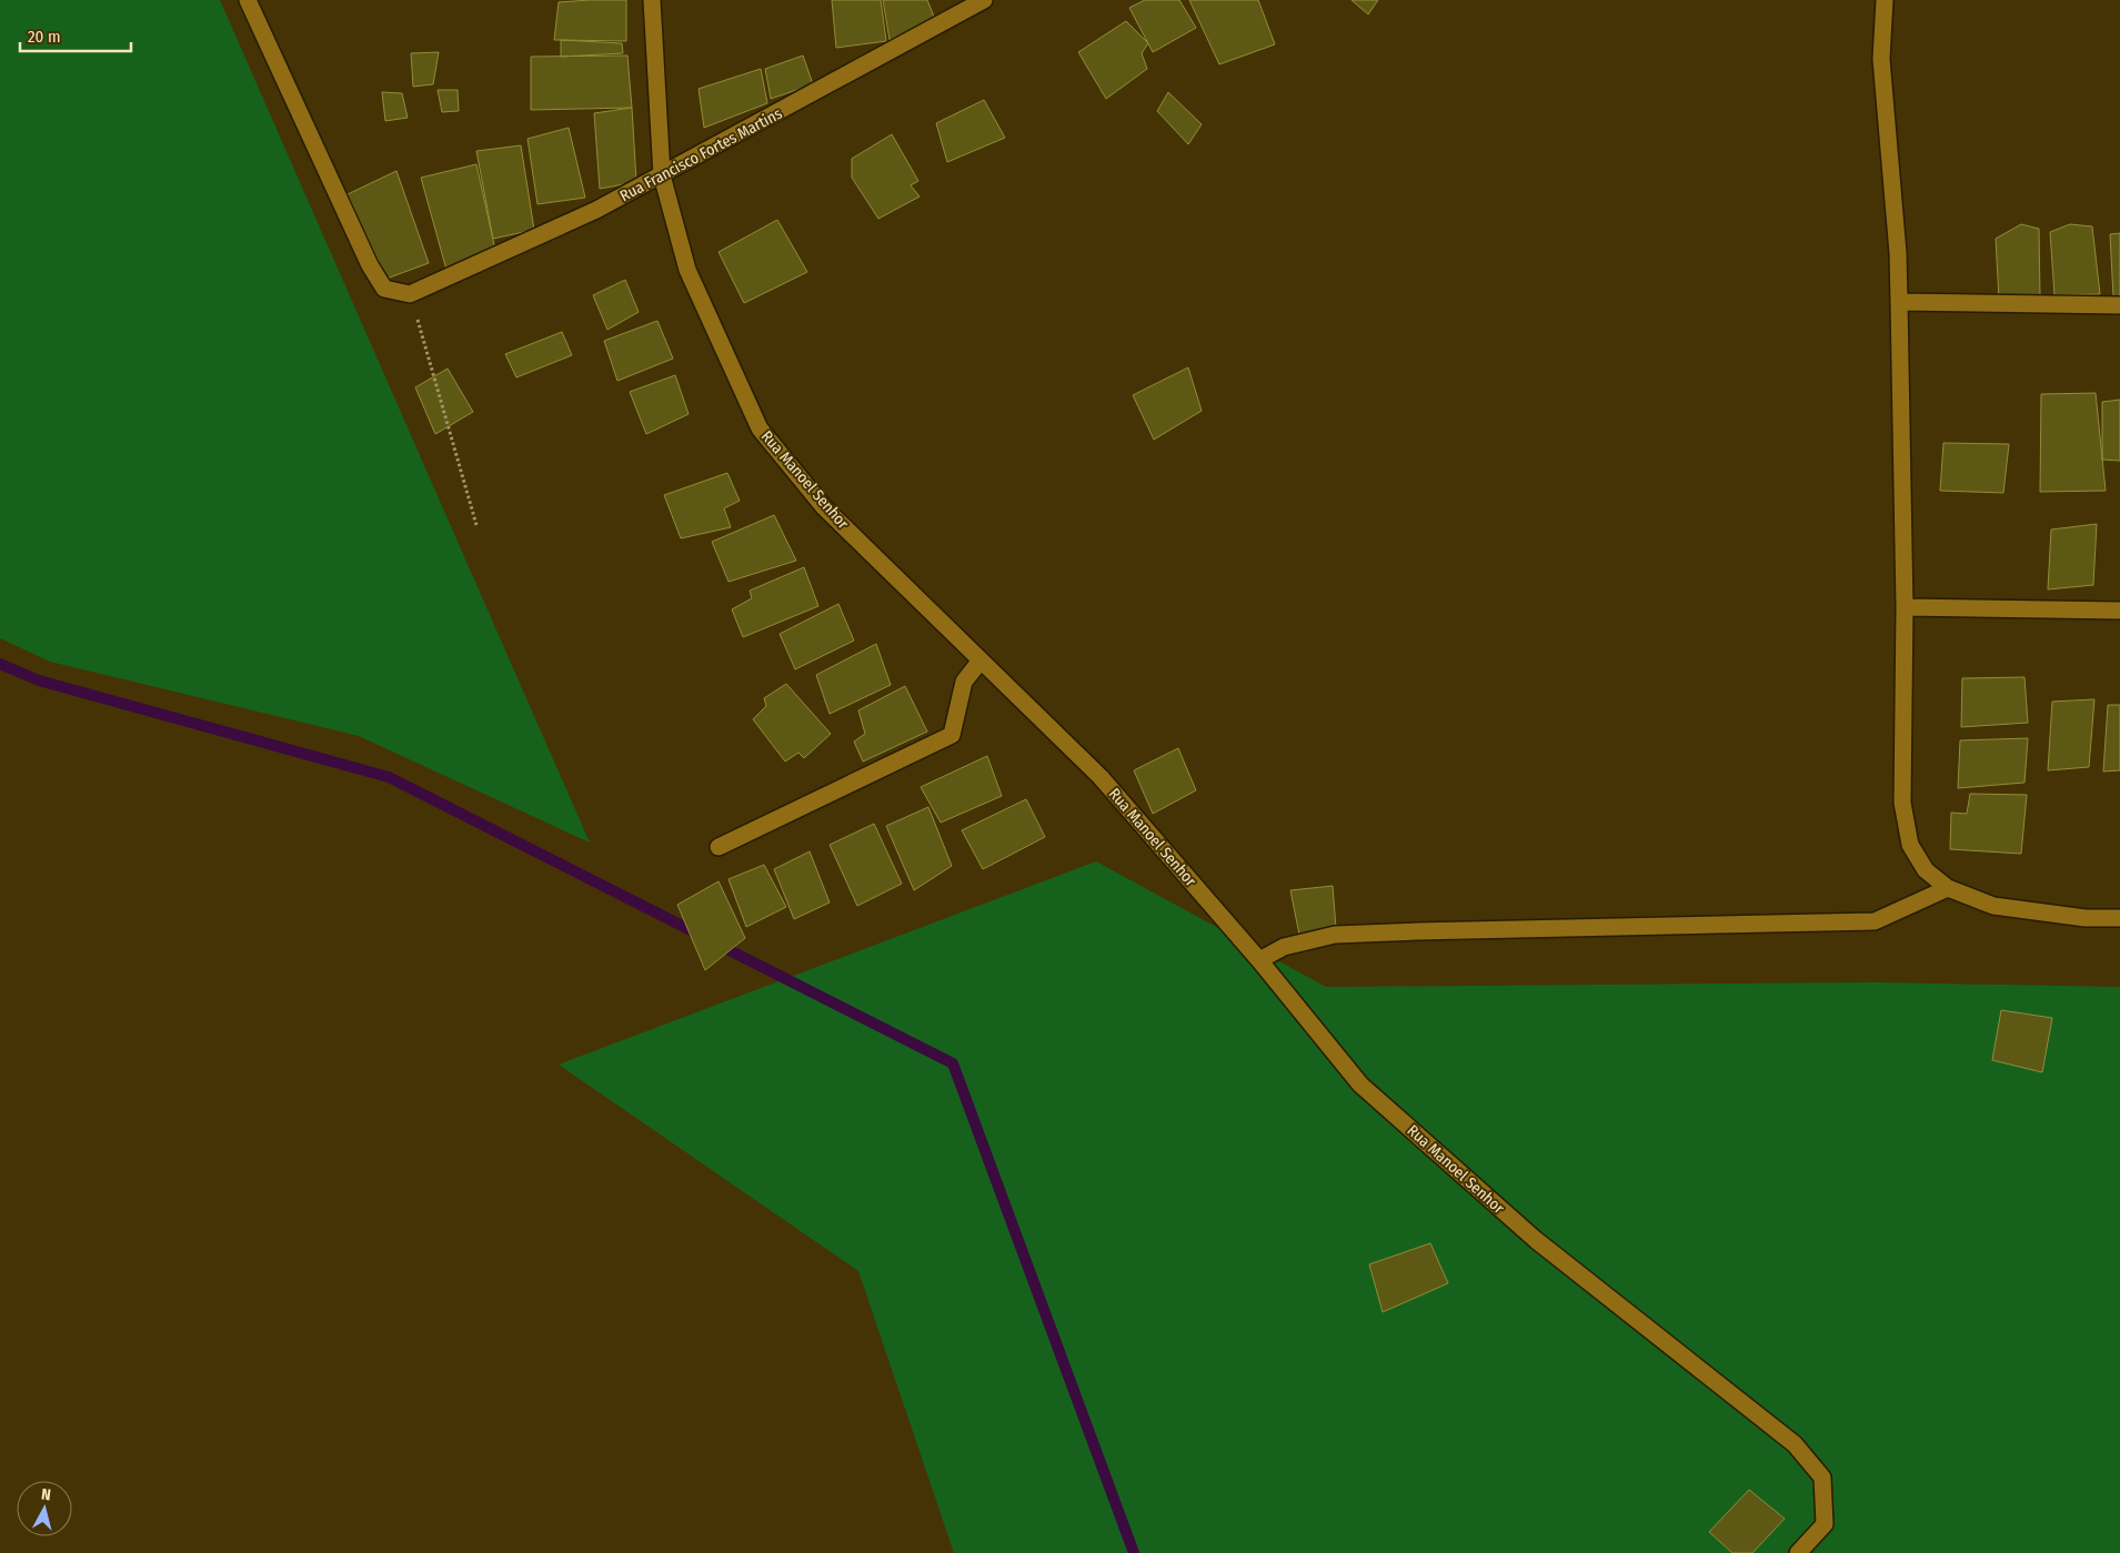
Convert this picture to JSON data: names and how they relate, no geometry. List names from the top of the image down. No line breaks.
{"streets":{"street":["Rua Francisco Fortes Martins","Rua Manoel Senhor"]},"crossings":[["Rua Francisco Fortes Martins","Rua Manoel Senhor"]],"scale_bar":"20 m","north":"top"}
